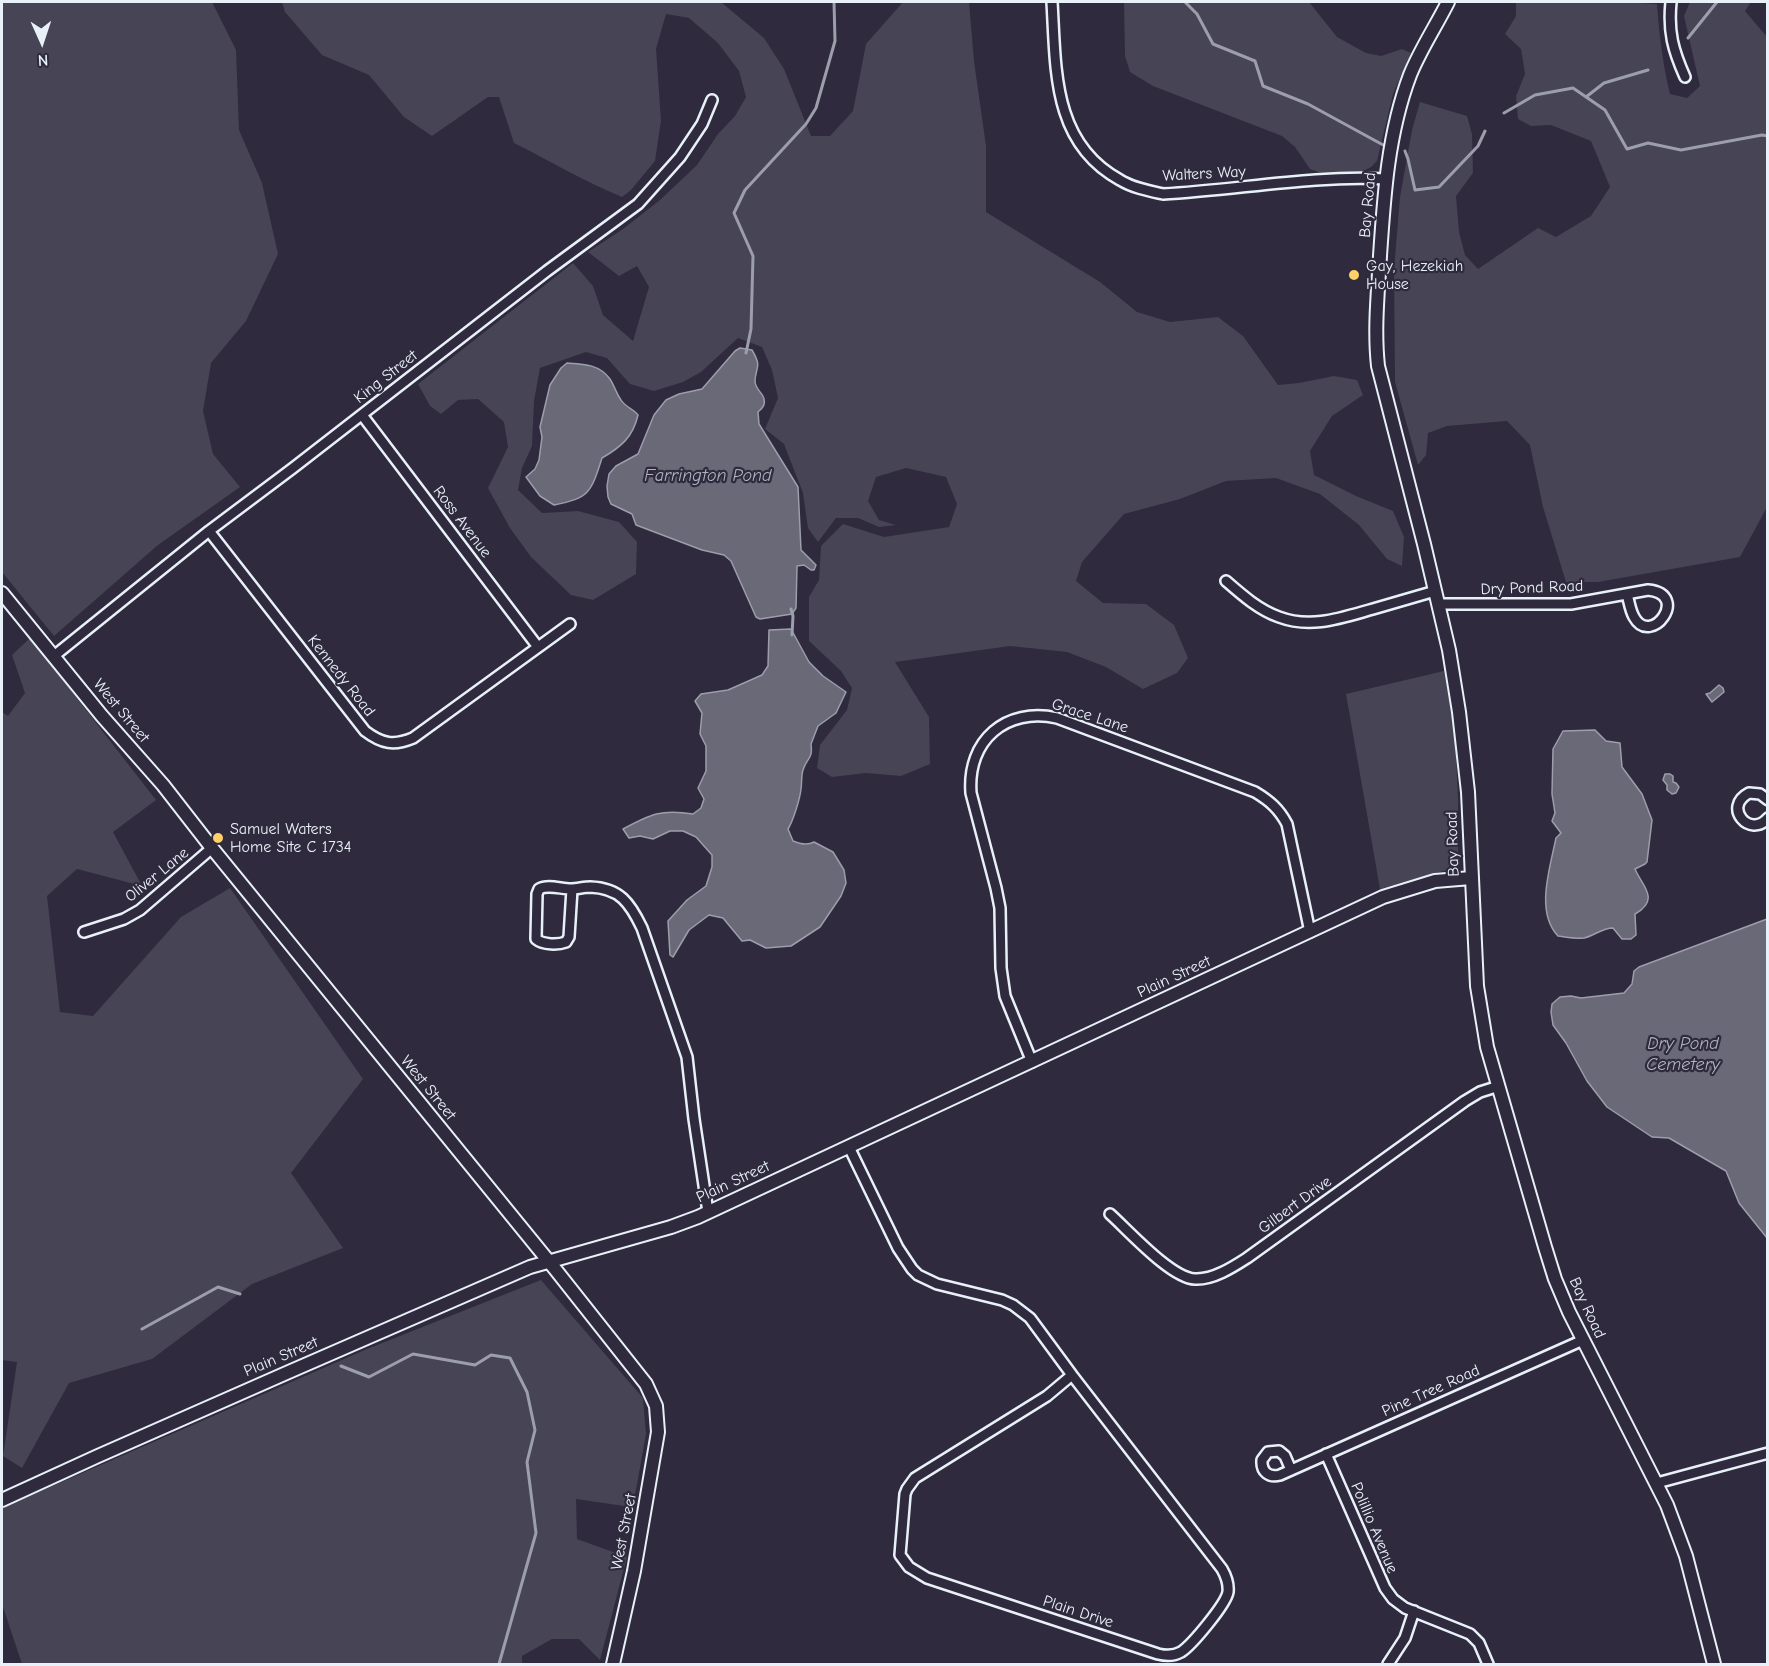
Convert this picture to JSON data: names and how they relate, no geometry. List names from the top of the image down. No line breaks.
{"streets":{"street":["Walters Way","Bay Road","King Street","Ross Avenue","Dry Pond Road","Kennedy Road","West Street","Grace Lane","Oliver Lane","Plain Street","Gilbert Drive","Pine Tree Road","Polillio Avenue","Plain Drive"]},"crossings":[["Walters Way","Bay Road"],["Bay Road","Dry Pond Road"],["Bay Road","Plain Street"],["Bay Road","Gilbert Drive"],["Bay Road","Pine Tree Road"],["King Street","Ross Avenue"],["King Street","Kennedy Road"],["King Street","West Street"],["Ross Avenue","Kennedy Road"],["West Street","Oliver Lane"],["West Street","Plain Street"],["Grace Lane","Plain Street"],["Plain Street","Plain Drive"],["Pine Tree Road","Polillio Avenue"]],"water":["Farrington Pond","Dry Pond Cemetery"],"places":["Gay, Hezekiah House","Samuel Waters Home Site C 1734"],"north":"bottom"}
